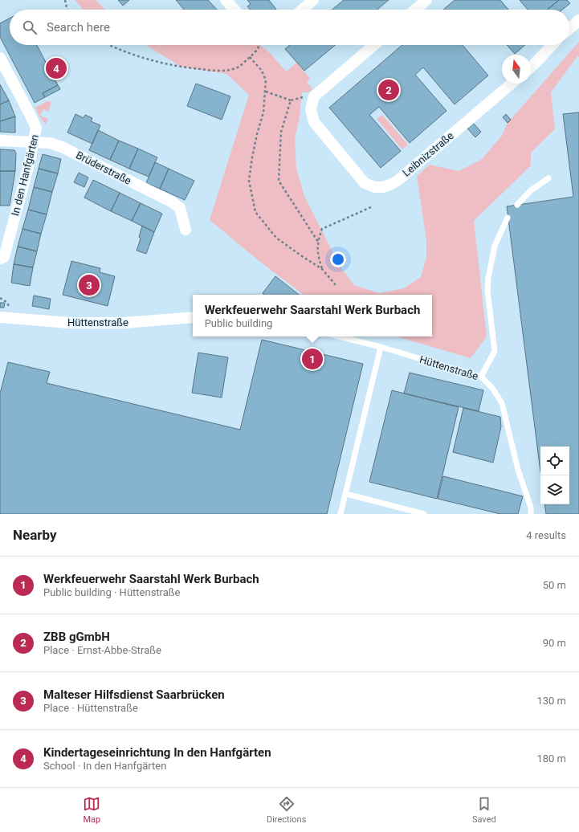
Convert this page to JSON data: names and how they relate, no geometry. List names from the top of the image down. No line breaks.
{"streets":{"street":["Leibnizstraße","Brüderstraße","In den Hanfgärten","Hüttenstraße"]},"crossings":[["Brüderstraße","In den Hanfgärten"]],"north":"top","page":{"search":"Search here","pins":["4","2","3","1"],"popup":["Werkfeuerwehr Saarstahl Werk Burbach","Public building"],"heading":["Nearby","4 results"],"list":[{"mark":"1","name":"Werkfeuerwehr Saarstahl Werk Burbach","note":"Public building · Hüttenstraße","value":"50 m"},{"mark":"2","name":"ZBB gGmbH","note":"Place · Ernst-Abbe-Straße","value":"90 m"},{"mark":"3","name":"Malteser Hilfsdienst Saarbrücken","note":"Place · Hüttenstraße","value":"130 m"},{"mark":"4","name":"Kindertageseinrichtung In den Hanfgärten","note":"School · In den Hanfgärten","value":"180 m"}],"nav":["Map","Directions","Saved"]}}
